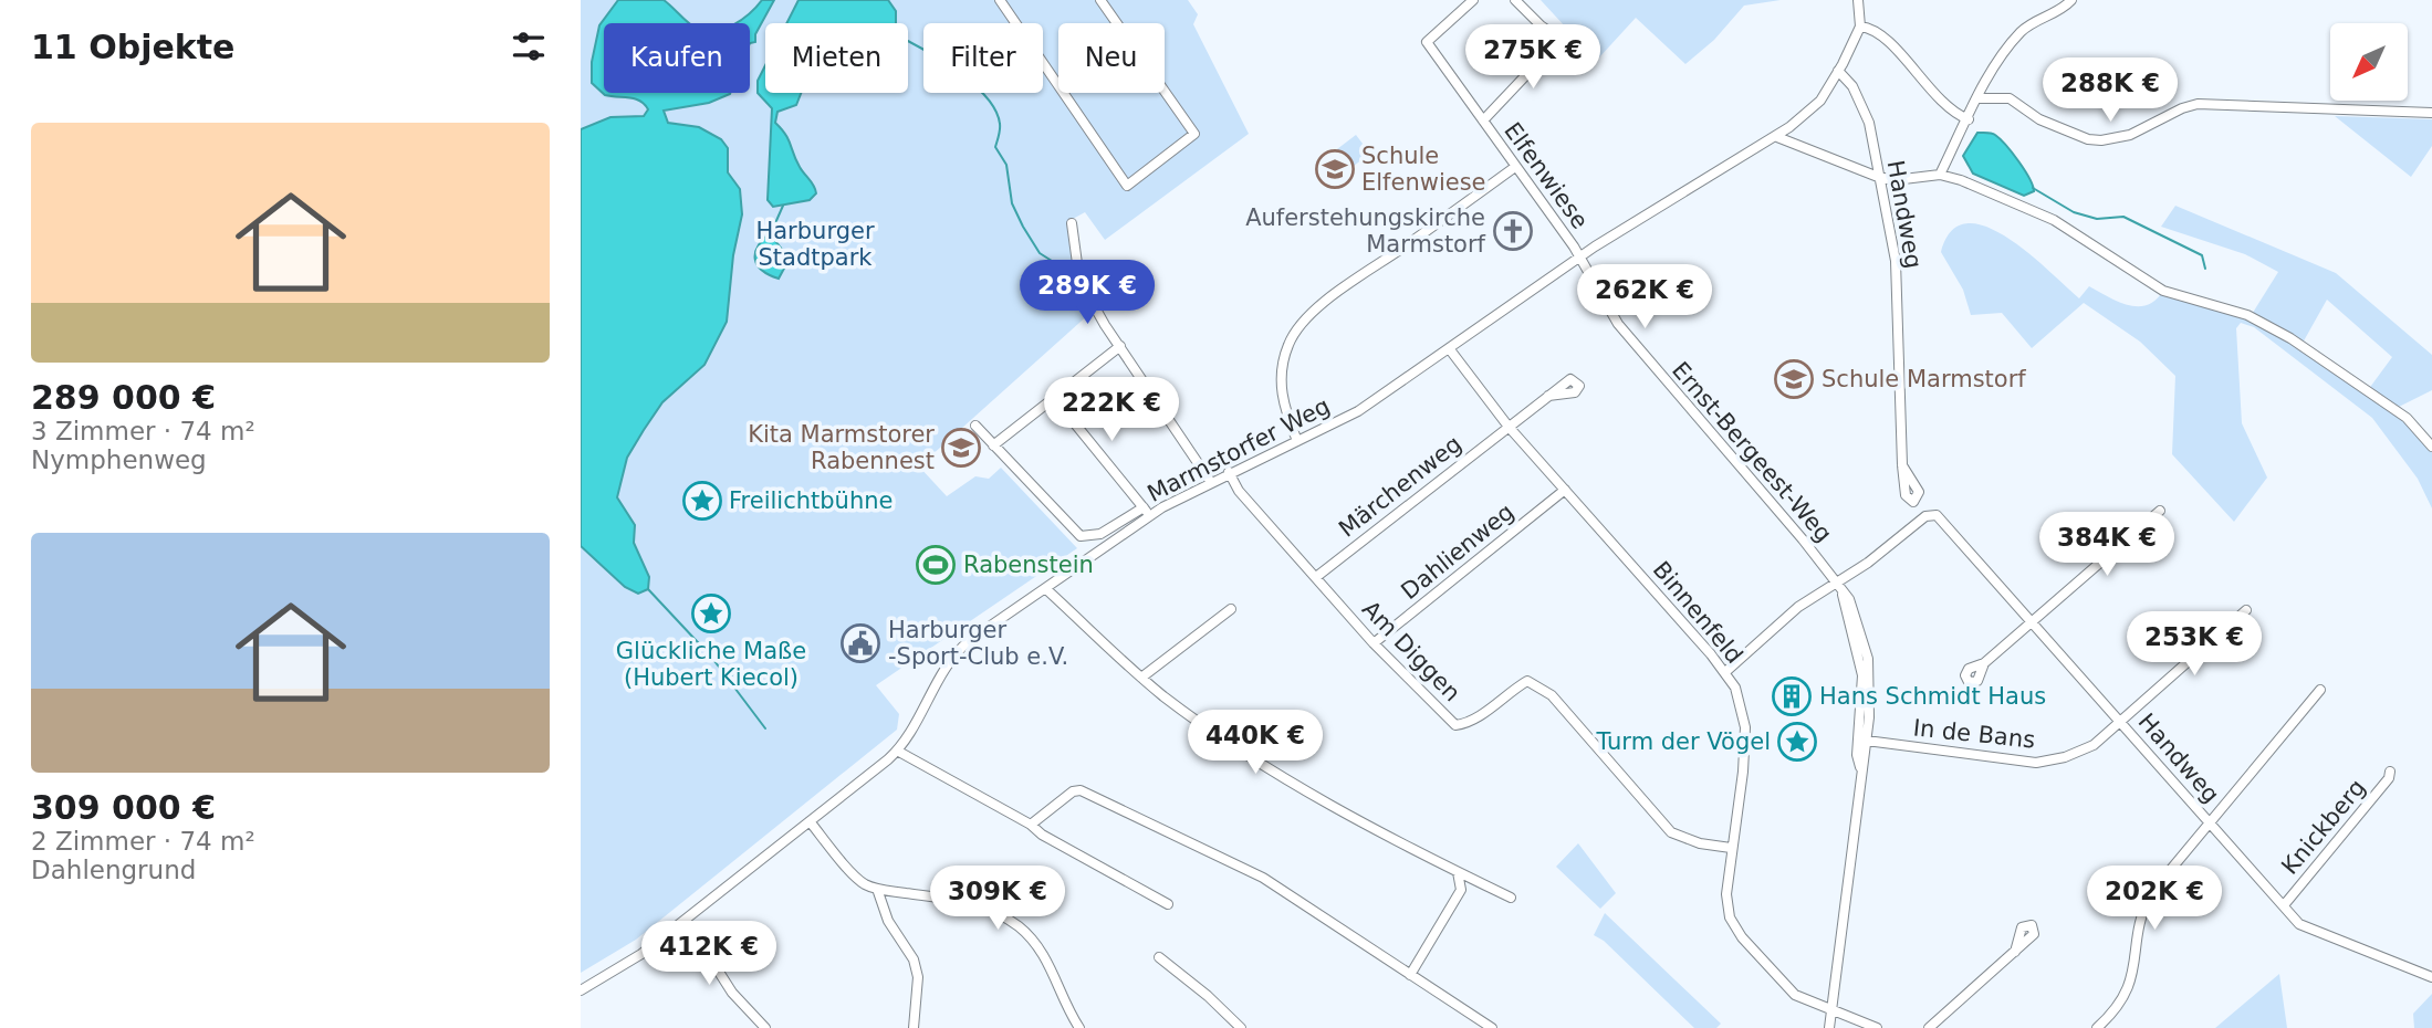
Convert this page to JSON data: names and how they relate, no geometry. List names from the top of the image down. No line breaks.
{"streets":{"street":["Elfenwiese","Handweg","Marmstorfer Weg","Ernst-Bergeest-Weg","Märchenweg","Dahlienweg","Binnenfeld","Am Diggen","In de Bans","Knickberg"]},"crossings":[["Elfenwiese","Marmstorfer Weg"],["Elfenwiese","Ernst-Bergeest-Weg"],["Handweg","Marmstorfer Weg"],["Handweg","Ernst-Bergeest-Weg"],["Handweg","In de Bans"],["Handweg","Knickberg"],["Marmstorfer Weg","Ernst-Bergeest-Weg"],["Marmstorfer Weg","Binnenfeld"],["Marmstorfer Weg","Am Diggen"],["Ernst-Bergeest-Weg","Binnenfeld"],["Ernst-Bergeest-Weg","In de Bans"],["Märchenweg","Binnenfeld"],["Märchenweg","Am Diggen"],["Dahlienweg","Binnenfeld"],["Dahlienweg","Am Diggen"],["Binnenfeld","Am Diggen"]],"parks":["Harburger Stadtpark"],"places":{"school or university":["Schule Elfenwiese","Schule Marmstorf","Kita Marmstorer Rabennest"],"church":["Auferstehungskirche Marmstorf"],"place":["Freilichtbühne","Glückliche Maße (Hubert Kiecol)","Turm der Vögel"],"sports":["Rabenstein"],"public building":["Harburger -Sport-Club e.V."],"building":["Hans Schmidt Haus"]},"north":"bottom left","page":{"heading":"11 Objekte","chip":["Kaufen","Mieten","Filter","Neu"],"price":["275K €","288K €","289K €","262K €","222K €","384K €","253K €","440K €","309K €","202K €","412K €"],"list":[{"name":"289 000 €","note":"3 Zimmer · 74 m² · Nymphenweg"},{"name":"309 000 €","note":"2 Zimmer · 74 m² · Dahlengrund"}]}}
